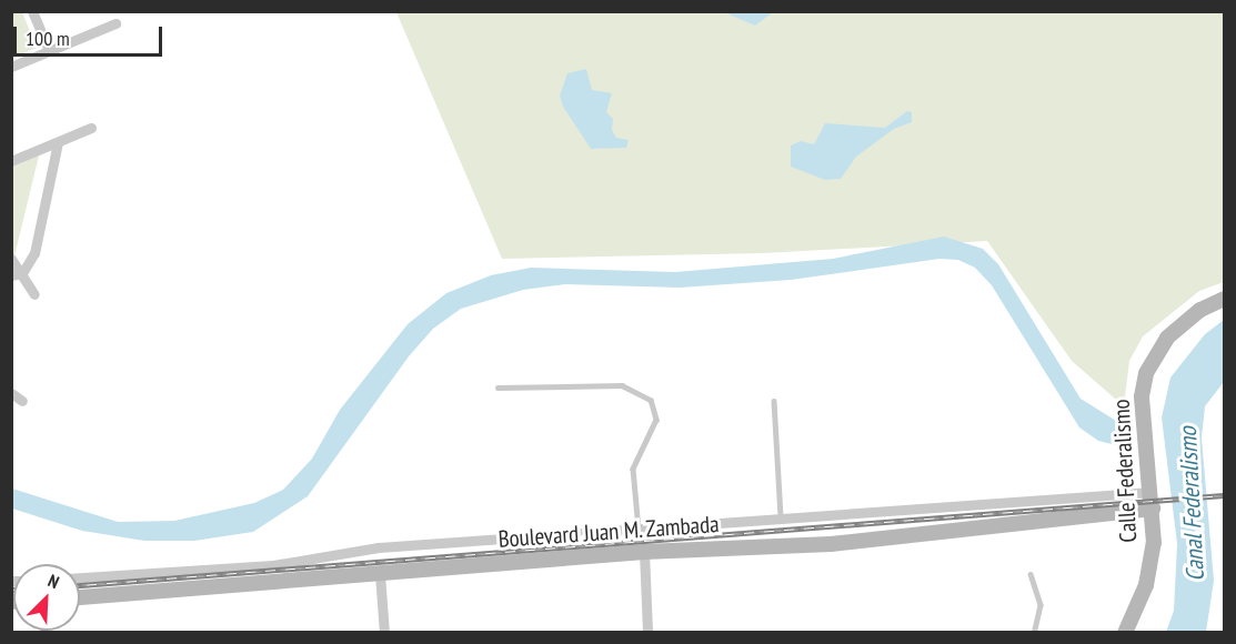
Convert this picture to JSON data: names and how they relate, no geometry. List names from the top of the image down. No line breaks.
{"streets":{"street":["Calle Federalismo","Boulevard Juan M. Zambada"]},"crossings":[["Calle Federalismo","Boulevard Juan M. Zambada"]],"water":["Canal Federalismo"],"scale_bar":"100 m","north":"top right"}
